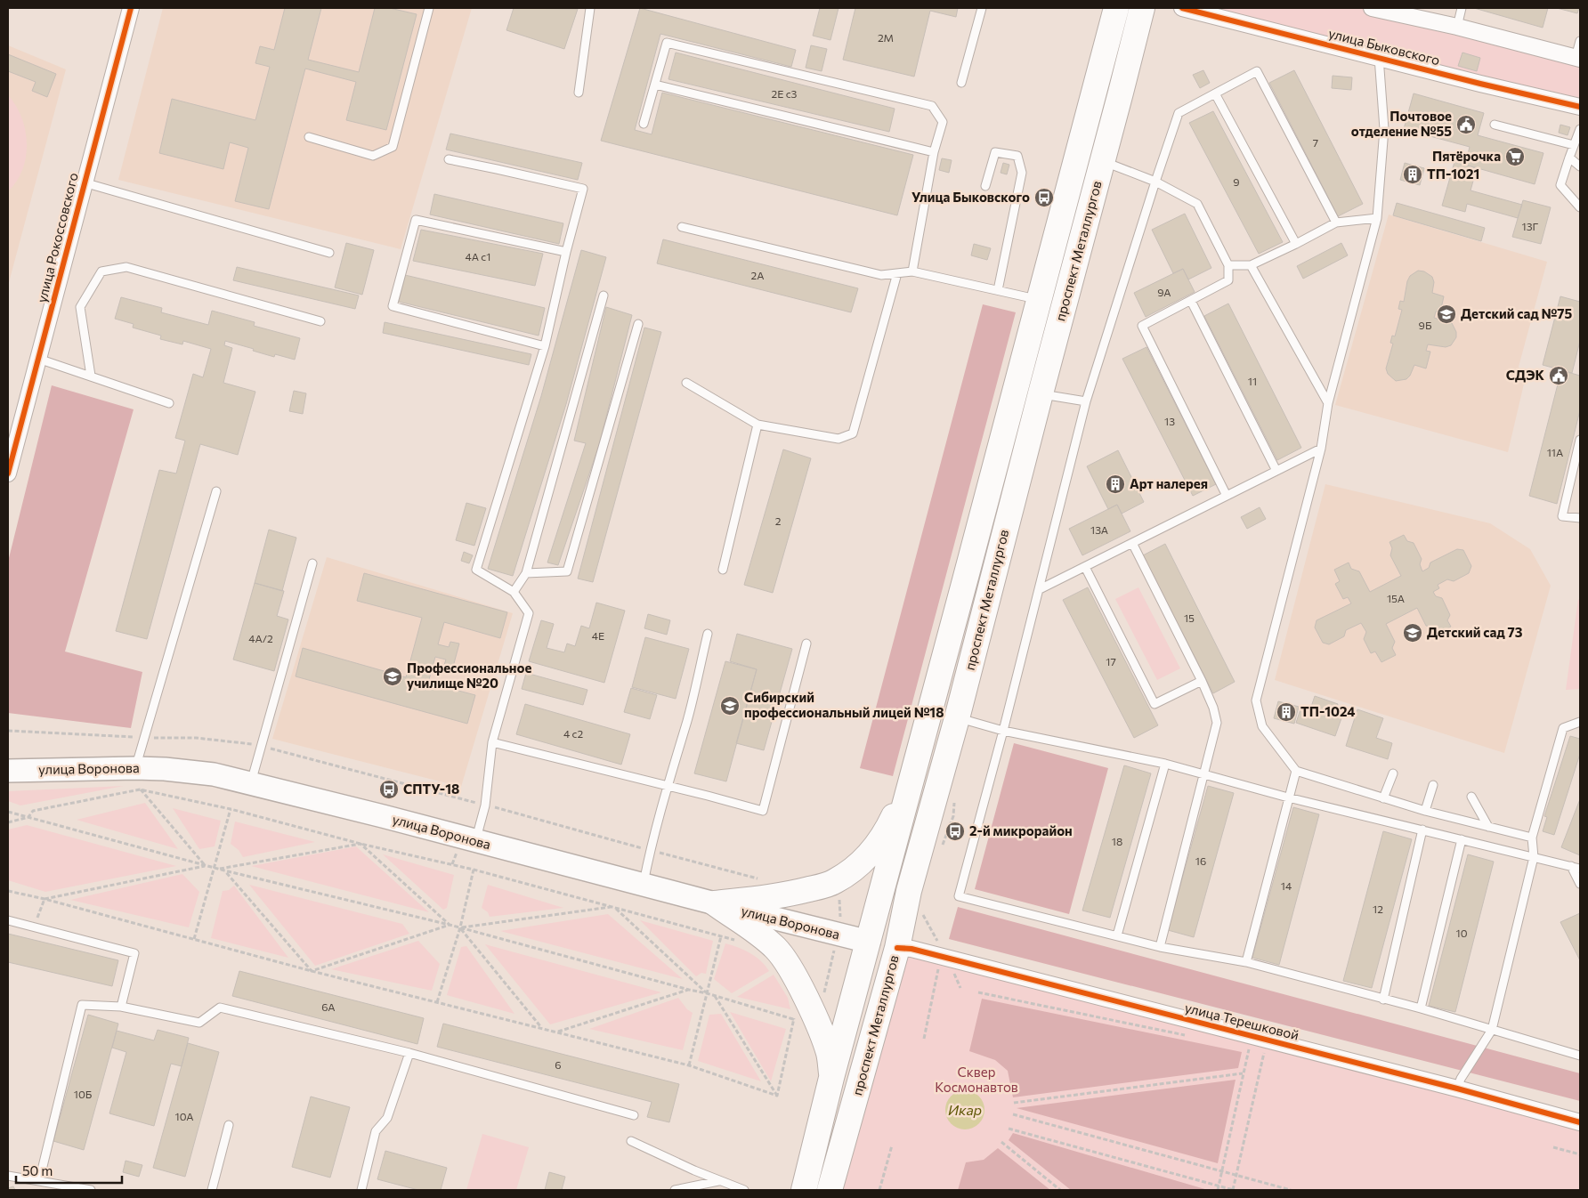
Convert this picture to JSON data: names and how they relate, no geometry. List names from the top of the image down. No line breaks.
{"streets":{"main road":["проспект Металлургов","улица Воронова"],"street":["улица Быковского","улица Рокоссовского","улица Терешковой"]},"crossings":[["проспект Металлургов","улица Воронова"],["проспект Металлургов","улица Терешковой"]],"water":["Икар"],"parks":["Сквер Космонавтов"],"places":{"public building":["Почтовое отделение №55","СДЭК"],"supermarket":["Пятёрочка"],"building":["ТП-1021","Арт налерея","ТП-1024"],"bus stop":["Улица Быковского","СПТУ-18","2-й микрорайон"],"school or university":["Детский сад №75","Детский сад 73","Профессиональное училище №20","Сибирский профессиональный лицей №18"]},"house_numbers":["2М","2Е с3","7","9","13Г","4А с1","2А","9А","9Б","11","13","11А","2","13А","15А","15","4Е","4А/2","17","4 с2","18","16","14","12","10","6А","6","10Б","10А"],"scale_bar":"50 m"}
